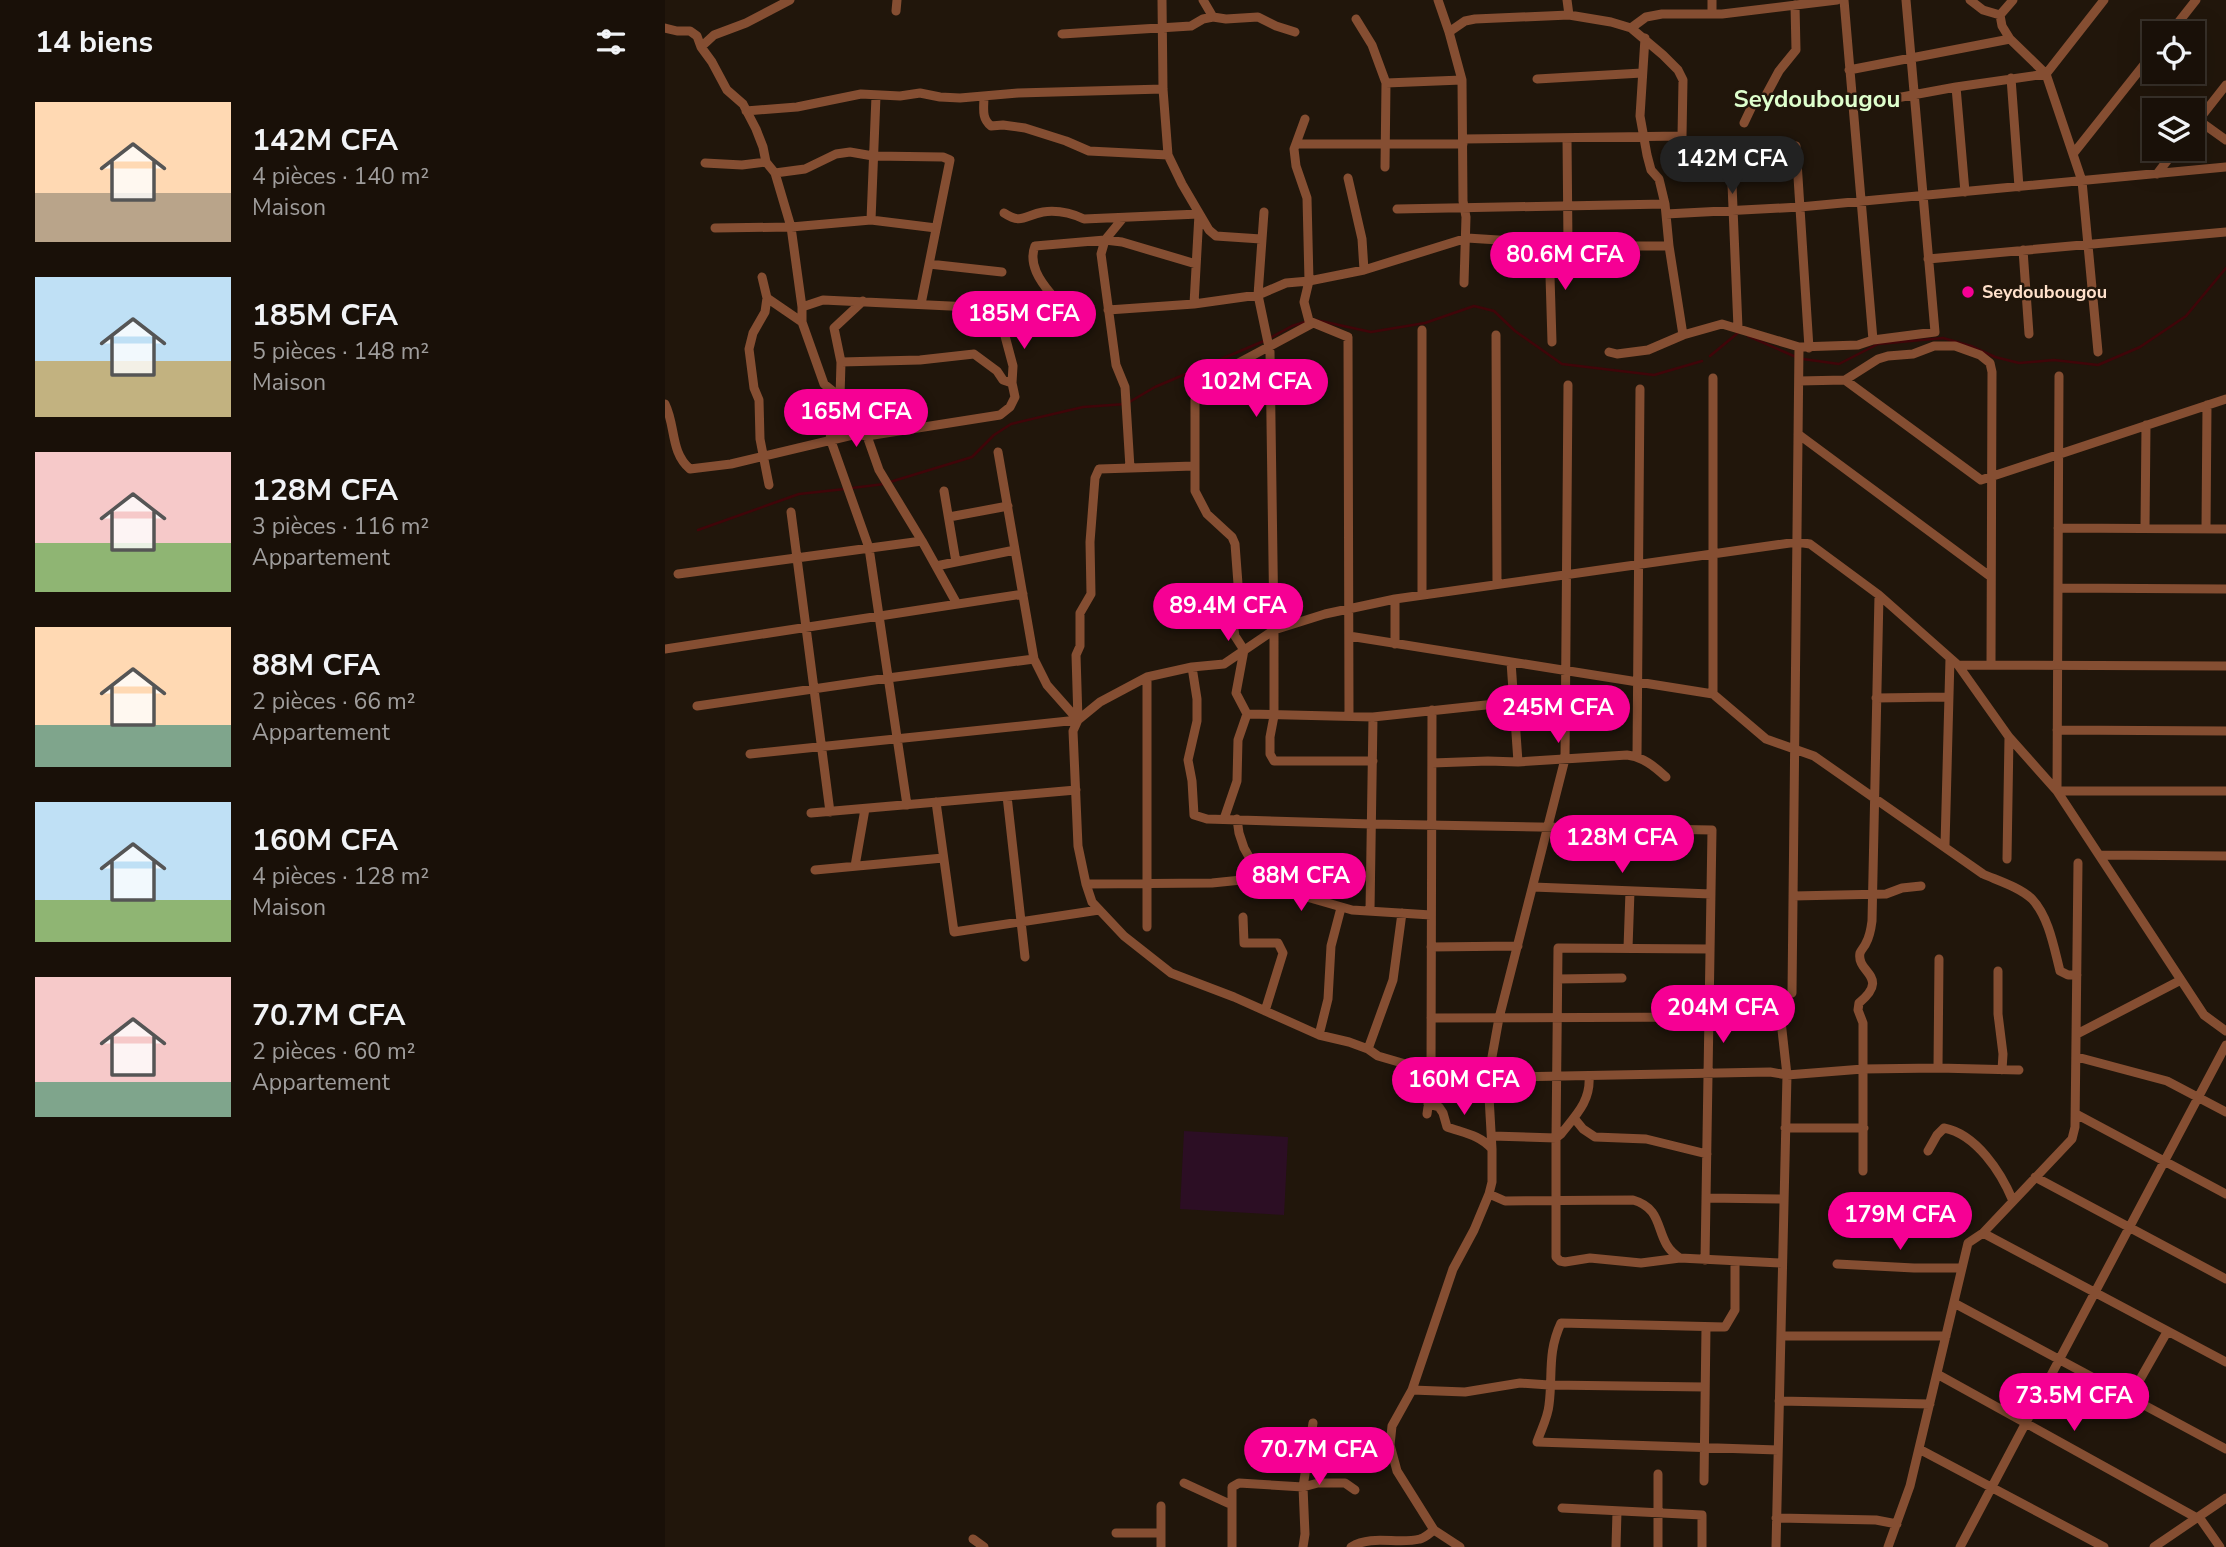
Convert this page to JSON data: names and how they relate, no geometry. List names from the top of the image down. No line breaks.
{"districts":["Seydoubougou"],"places":["Seydoubougou"],"page":{"heading":"14 biens","list":[{"name":"142M CFA","note":"4 pièces · 140 m² · Maison"},{"name":"185M CFA","note":"5 pièces · 148 m² · Maison"},{"name":"128M CFA","note":"3 pièces · 116 m² · Appartement"},{"name":"88M CFA","note":"2 pièces · 66 m² · Appartement"},{"name":"160M CFA","note":"4 pièces · 128 m² · Maison"},{"name":"70.7M CFA","note":"2 pièces · 60 m² · Appartement"}],"price":["142M CFA","80.6M CFA","185M CFA","102M CFA","165M CFA","89.4M CFA","245M CFA","128M CFA","88M CFA","204M CFA","160M CFA","179M CFA","73.5M CFA","70.7M CFA"]}}
